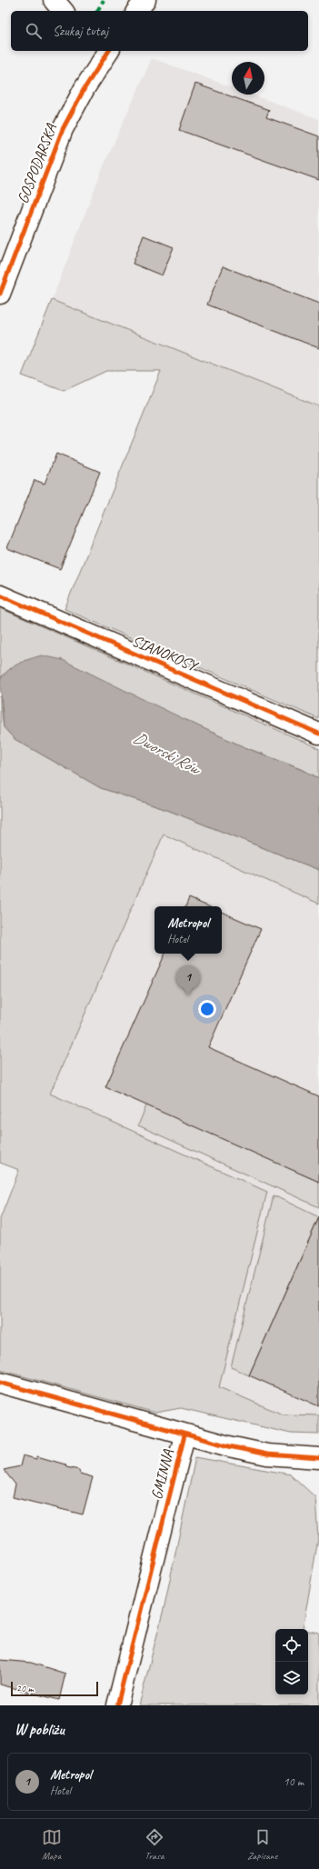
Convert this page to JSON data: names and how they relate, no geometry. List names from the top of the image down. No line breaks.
{"streets":{"street":["GOSPODARSKA","SIANOKOSY","GMINNA"]},"water":["Dworski Rów"],"scale_bar":"20 m","north":"top","page":{"search":"Szukaj tutaj","popup":["Metropol","Hotel"],"pins":"1","scale":"20 m","heading":"W pobliżu","list":[{"mark":"1","name":"Metropol","note":"Hotel","value":"10 m"}],"nav":["Mapa","Trasa","Zapisane"]}}
